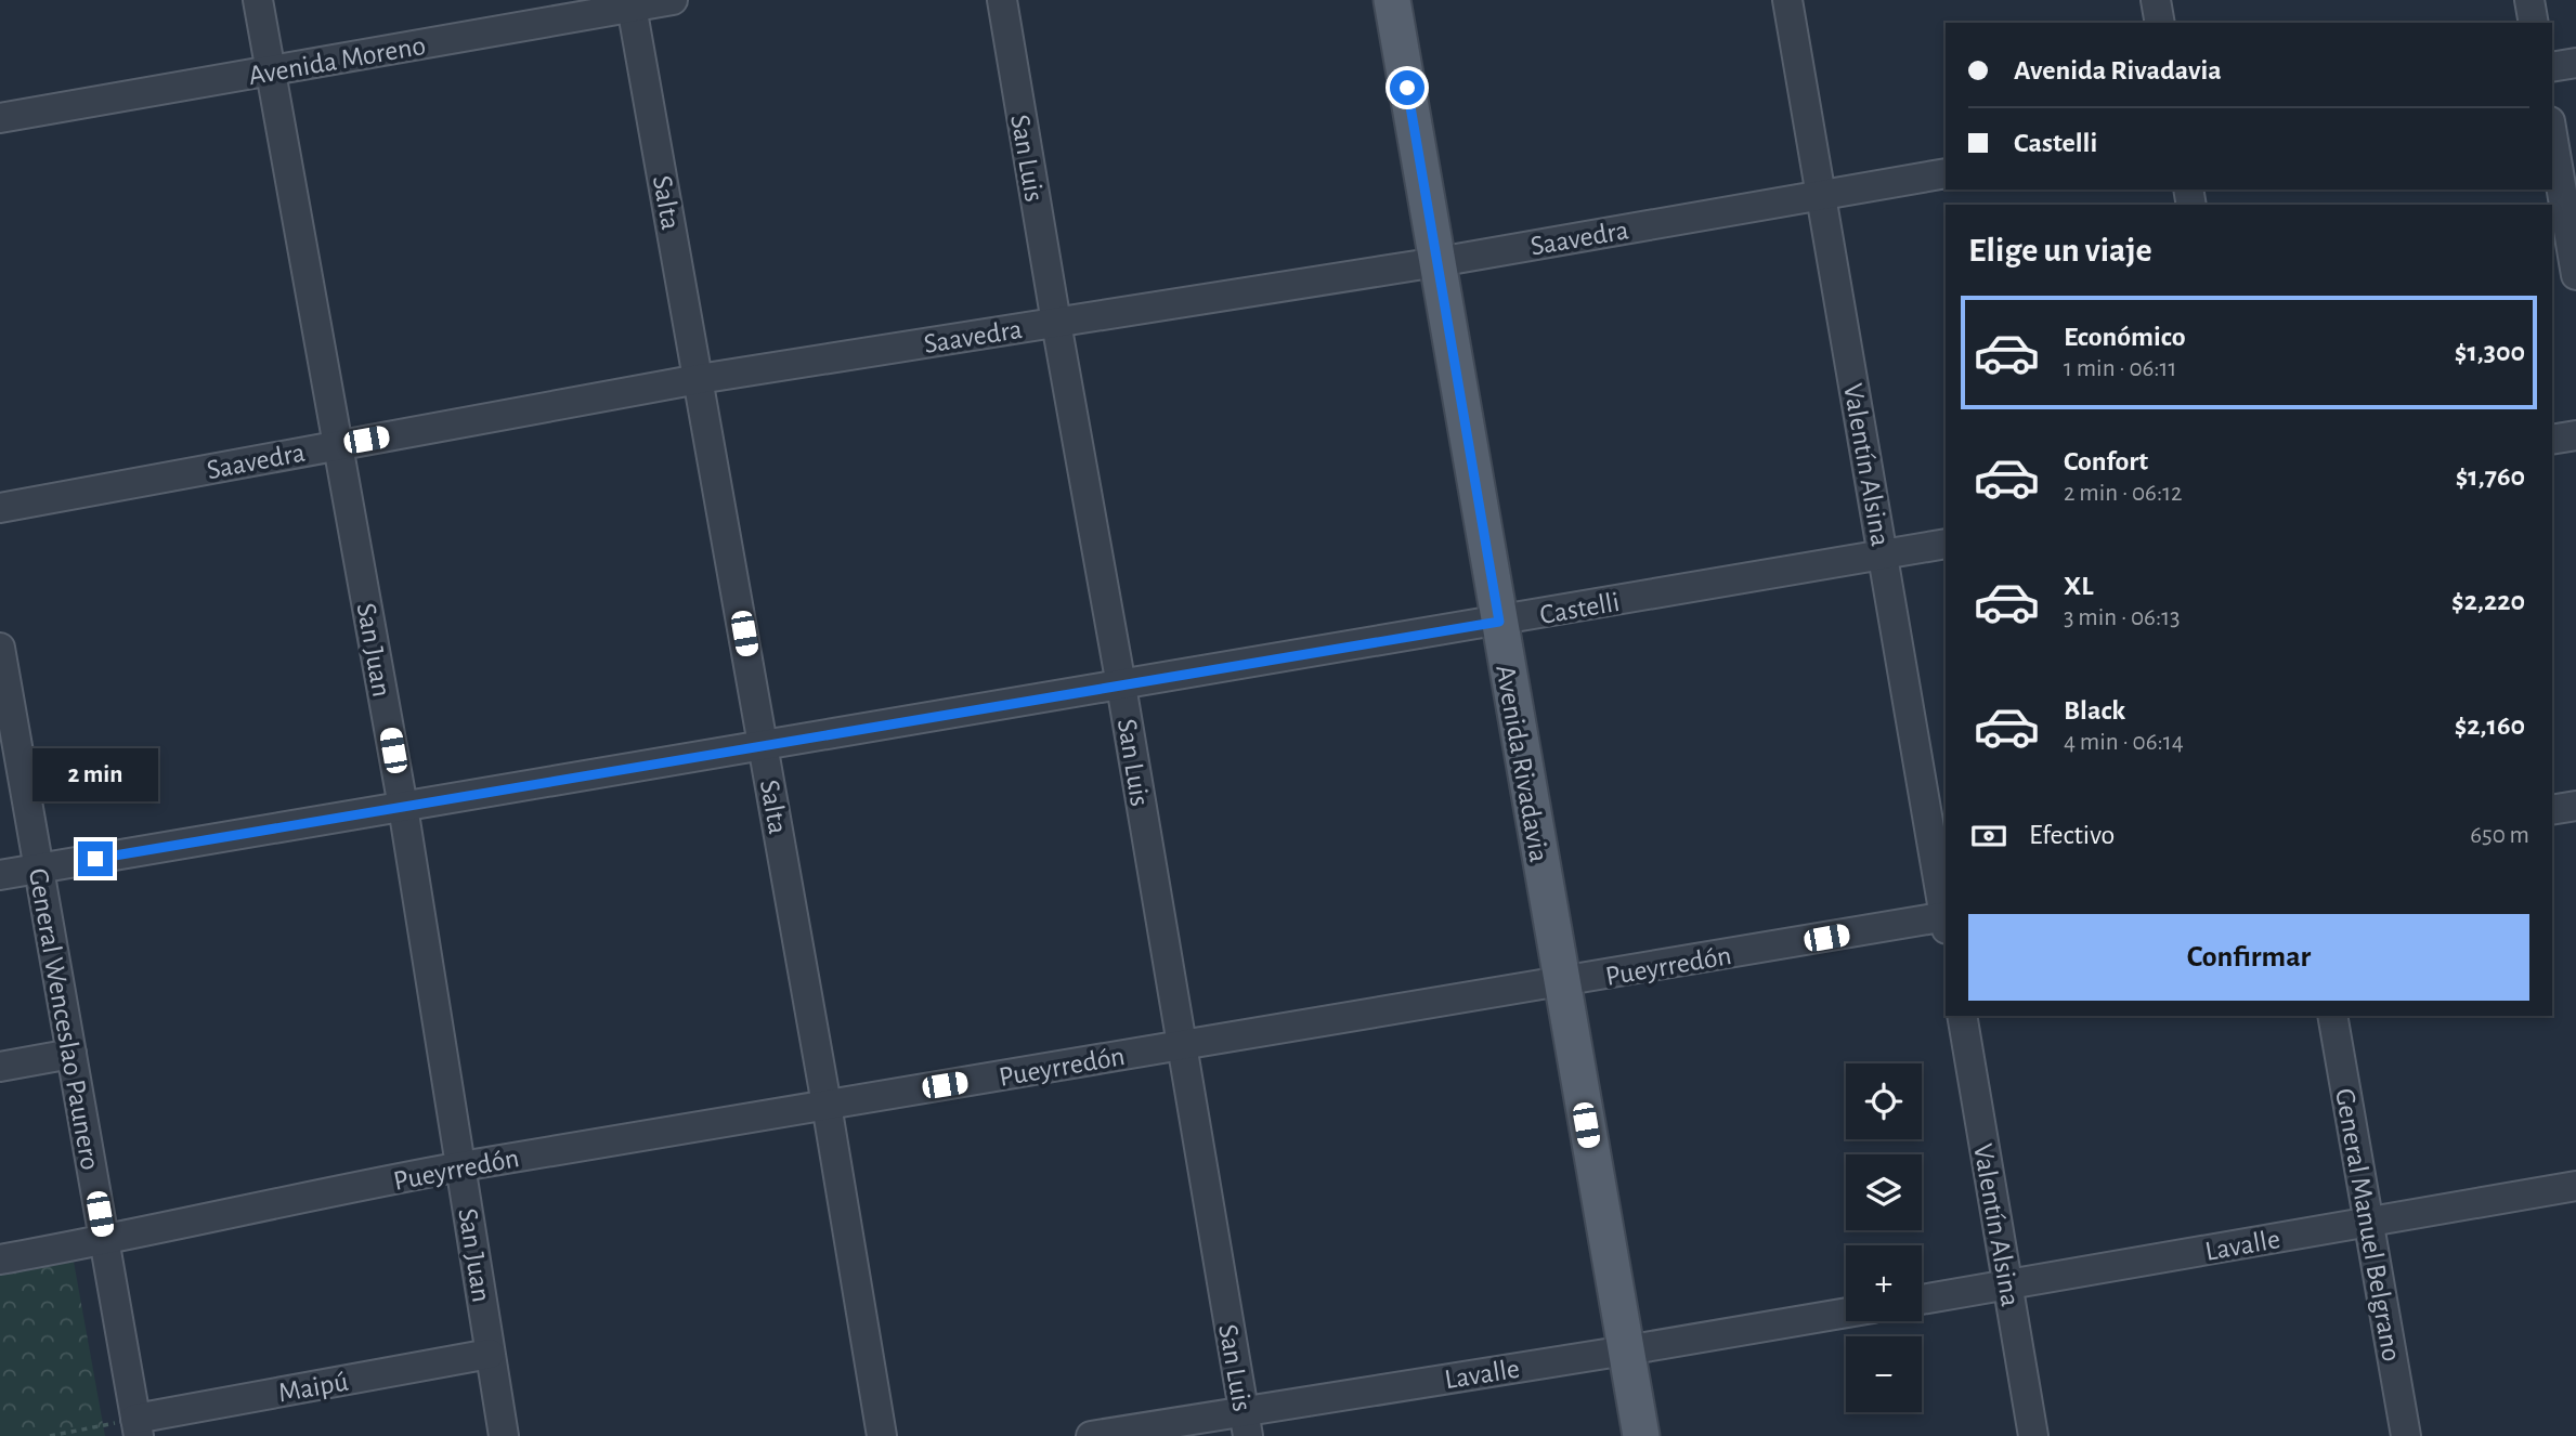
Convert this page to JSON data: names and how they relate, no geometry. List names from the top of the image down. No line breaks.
{"streets":{"main road":["Avenida Rivadavia"],"street":["Avenida Moreno","San Luis","Salta","Saavedra","Valentín Alsina","Castelli","San Juan","Pueyrredón","General Wenceslao Paunero","General Manuel Belgrano","Lavalle","Maipú"]},"crossings":[["Avenida Moreno","Salta"],["Avenida Moreno","San Juan"],["San Luis","Saavedra"],["San Luis","Castelli"],["San Luis","Pueyrredón"],["San Luis","Lavalle"],["Salta","Saavedra"],["Salta","Castelli"],["Salta","Pueyrredón"],["Saavedra","Valentín Alsina"],["Saavedra","San Juan"],["Saavedra","Avenida Rivadavia"],["Valentín Alsina","Castelli"],["Valentín Alsina","Lavalle"],["Castelli","San Juan"],["Castelli","Avenida Rivadavia"],["Castelli","General Wenceslao Paunero"],["San Juan","Pueyrredón"],["San Juan","Maipú"],["Avenida Rivadavia","Pueyrredón"],["Avenida Rivadavia","Lavalle"],["Pueyrredón","General Wenceslao Paunero"],["General Wenceslao Paunero","Maipú"],["General Manuel Belgrano","Lavalle"]],"page":{"banner":["Avenida Rivadavia","Castelli"],"heading":"Elige un viaje","list":[{"name":"Económico","note":"1 min · 06:11","value":"$1,300"},{"name":"Confort","note":"2 min · 06:12","value":"$1,760"},{"name":"XL","note":"3 min · 06:13","value":"$2,220"},{"name":"Black","note":"4 min · 06:14","value":"$2,160"}],"bubble":"2 min","pay":["Efectivo","650 m"],"buttons":"Confirmar","map_buttons":["+","−"]}}
